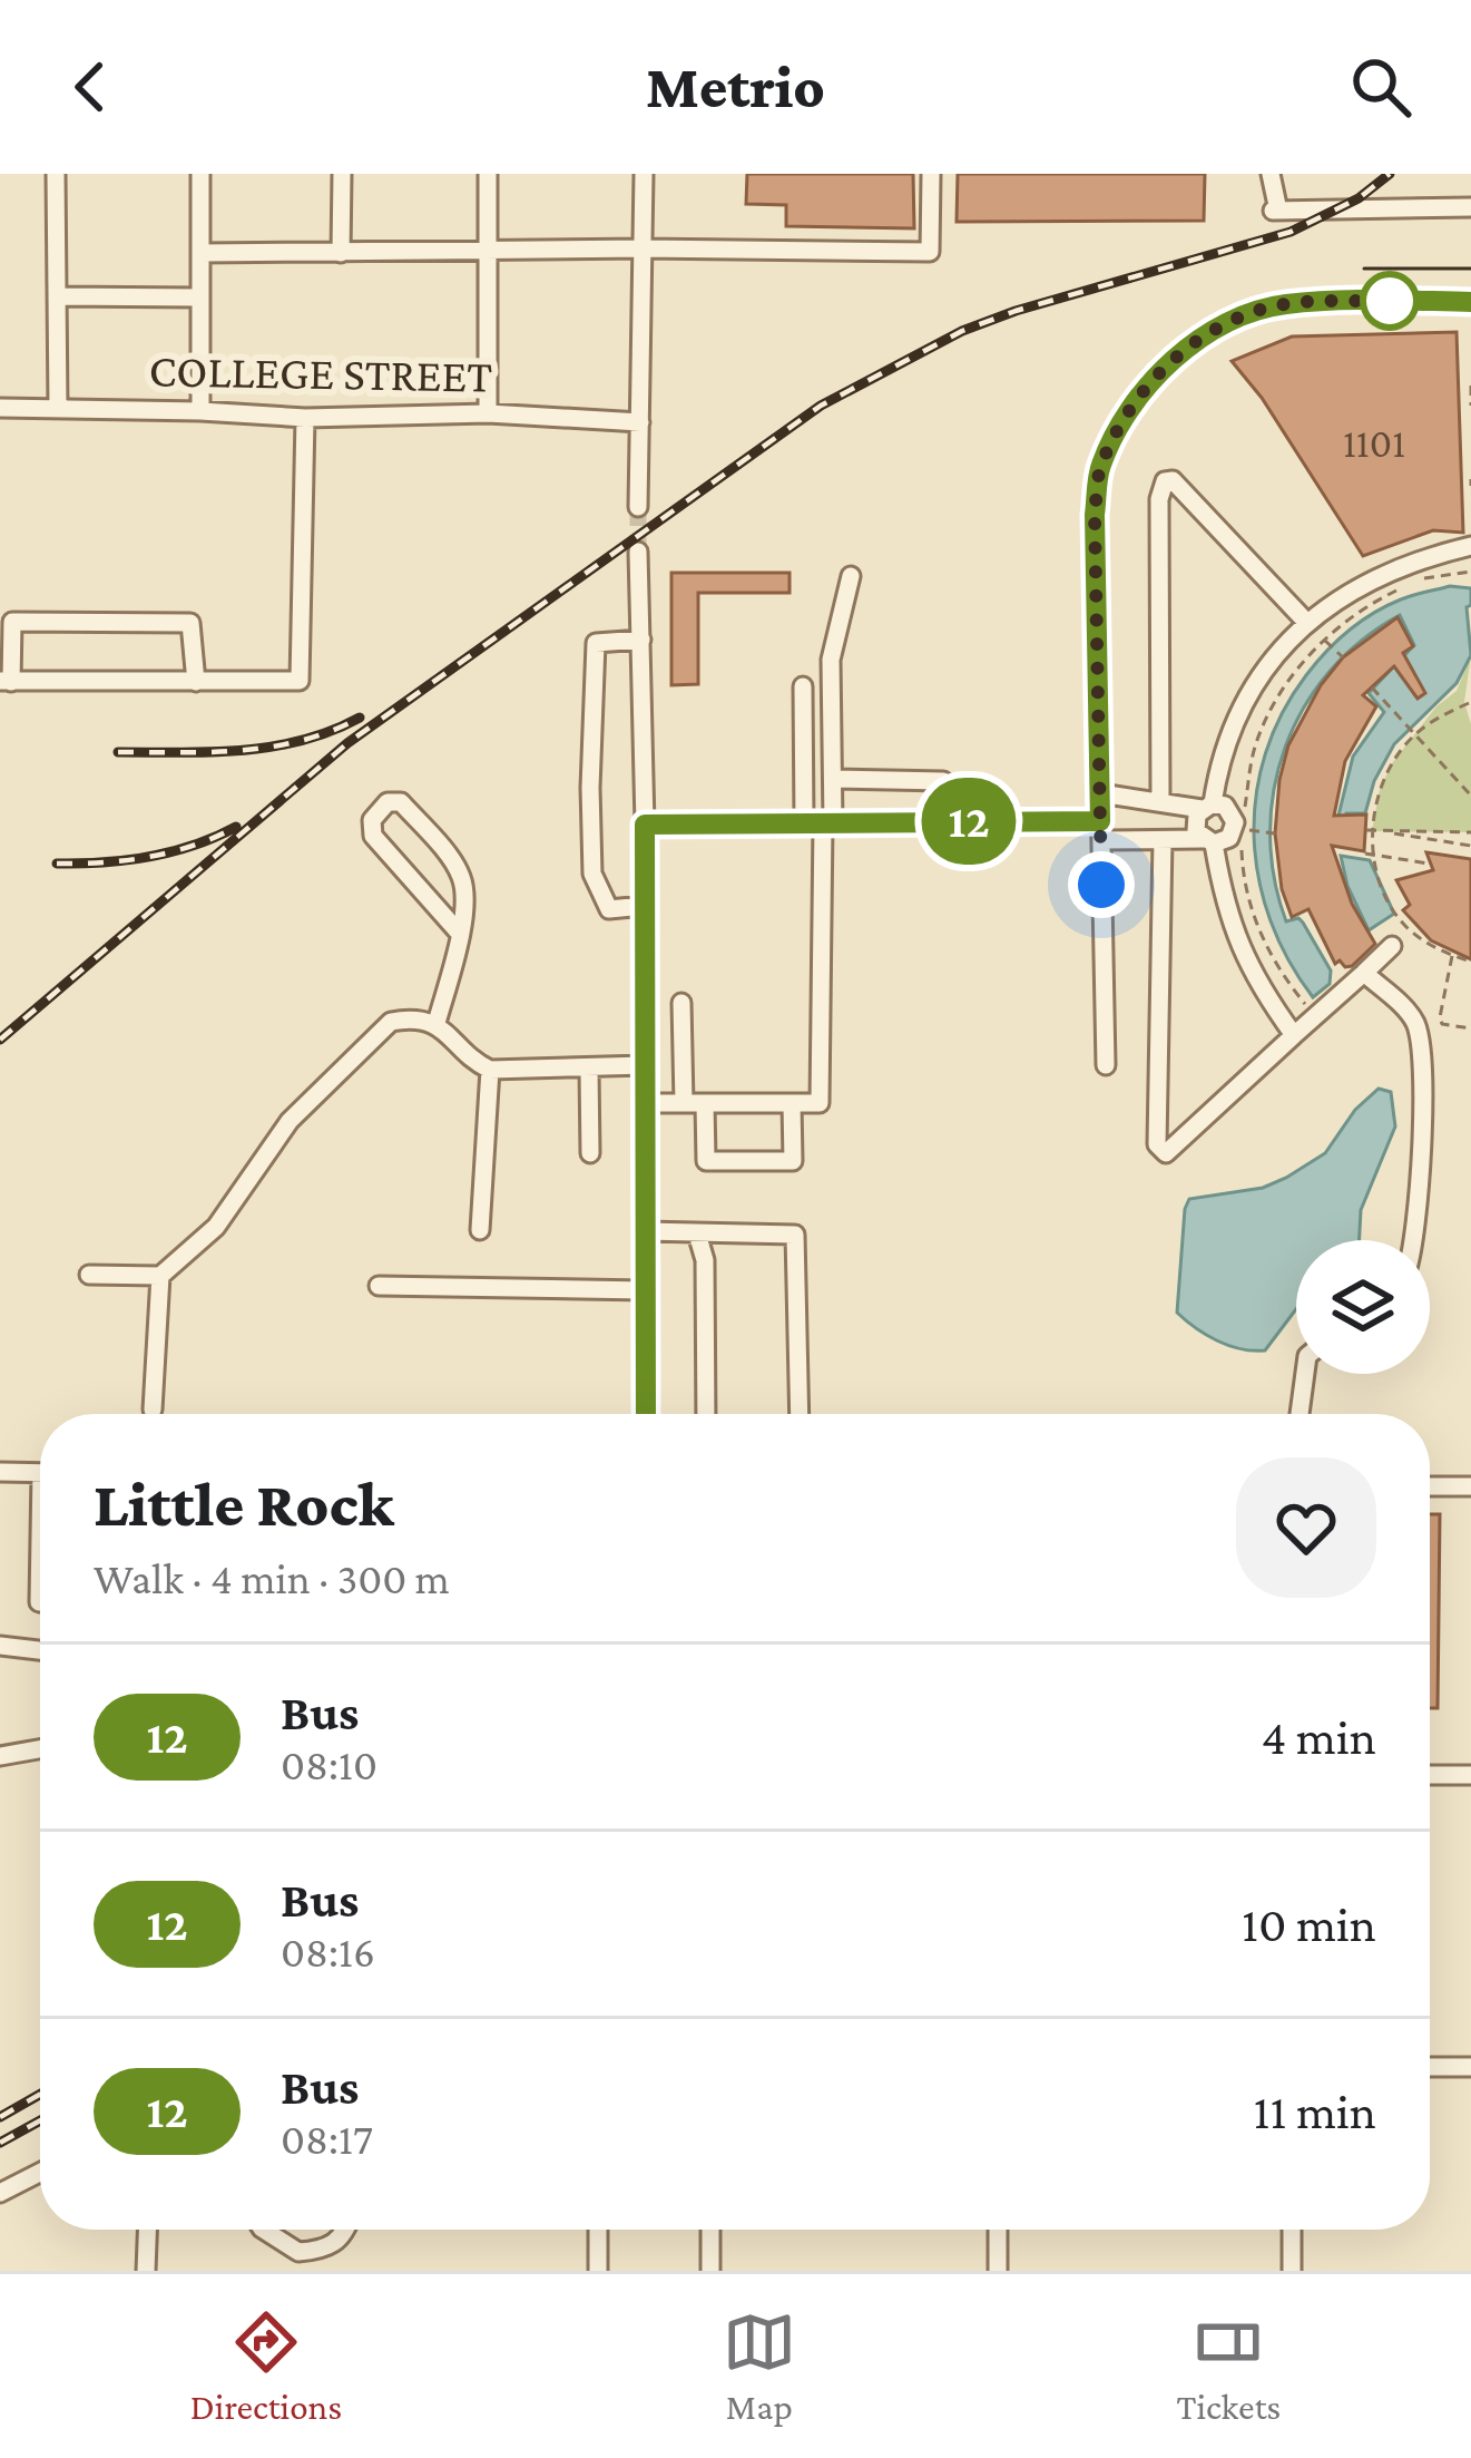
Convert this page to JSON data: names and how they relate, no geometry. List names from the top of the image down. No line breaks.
{"streets":{"street":["COLLEGE STREET"]},"lines":["bus line 12"],"house_numbers":["1101"],"page":{"header":"Metrio","on_map":"12","heading":["Little Rock","Walk · 4 min · 300 m"],"list":[{"mark":"12","name":"Bus","note":"08:10","value":"4 min"},{"mark":"12","name":"Bus","note":"08:16","value":"10 min"},{"mark":"12","name":"Bus","note":"08:17","value":"11 min"}],"tabs":["Directions","Map","Tickets"]}}
